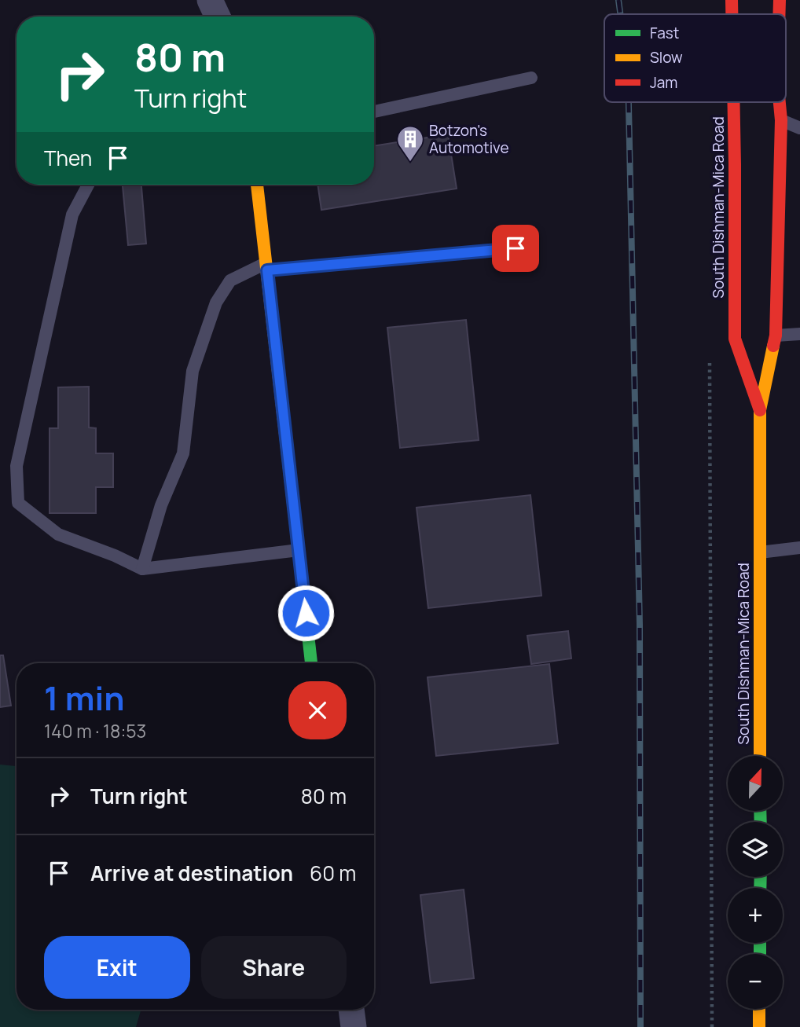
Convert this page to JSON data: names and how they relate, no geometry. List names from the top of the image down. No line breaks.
{"streets":{"main road":["South Dishman-Mica Road"]},"places":{"building":["Botzon's Automotive"]},"legend":["Fast","Slow","Jam"],"north":"top","page":{"turn":["80 m","Turn right"],"then":"Then","heading":["1 min","140 m · 18:53"],"map_buttons":["+","−"],"list":[{"name":"Turn right","value":"80 m"},{"name":"Arrive at destination","value":"60 m"}],"buttons":["Exit","Share"]}}
